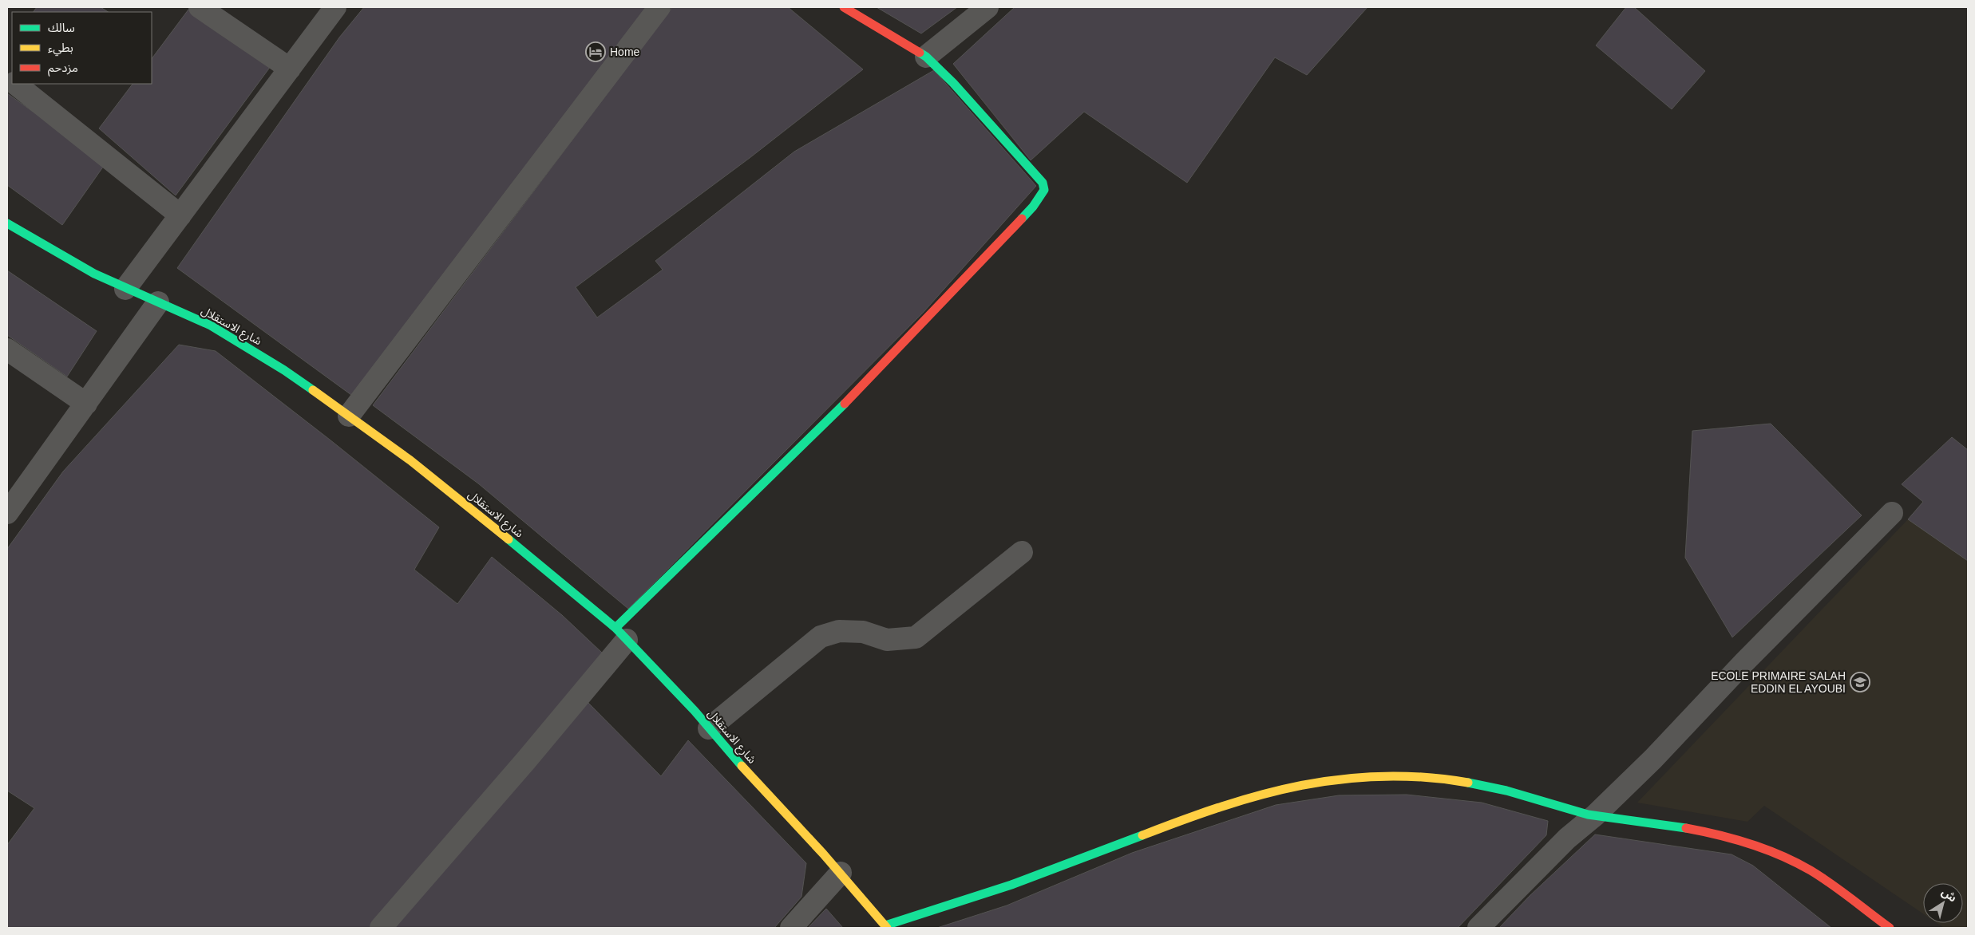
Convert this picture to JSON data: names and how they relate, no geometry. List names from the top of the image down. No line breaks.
{"streets":{"street":["شارع الاستقلال"]},"places":{"hotel":["Home"],"school or university":["ECOLE PRIMAIRE SALAH EDDIN EL AYOUBI"]},"legend":["سالك","بطيء","مزدحم"],"north":"top right"}
